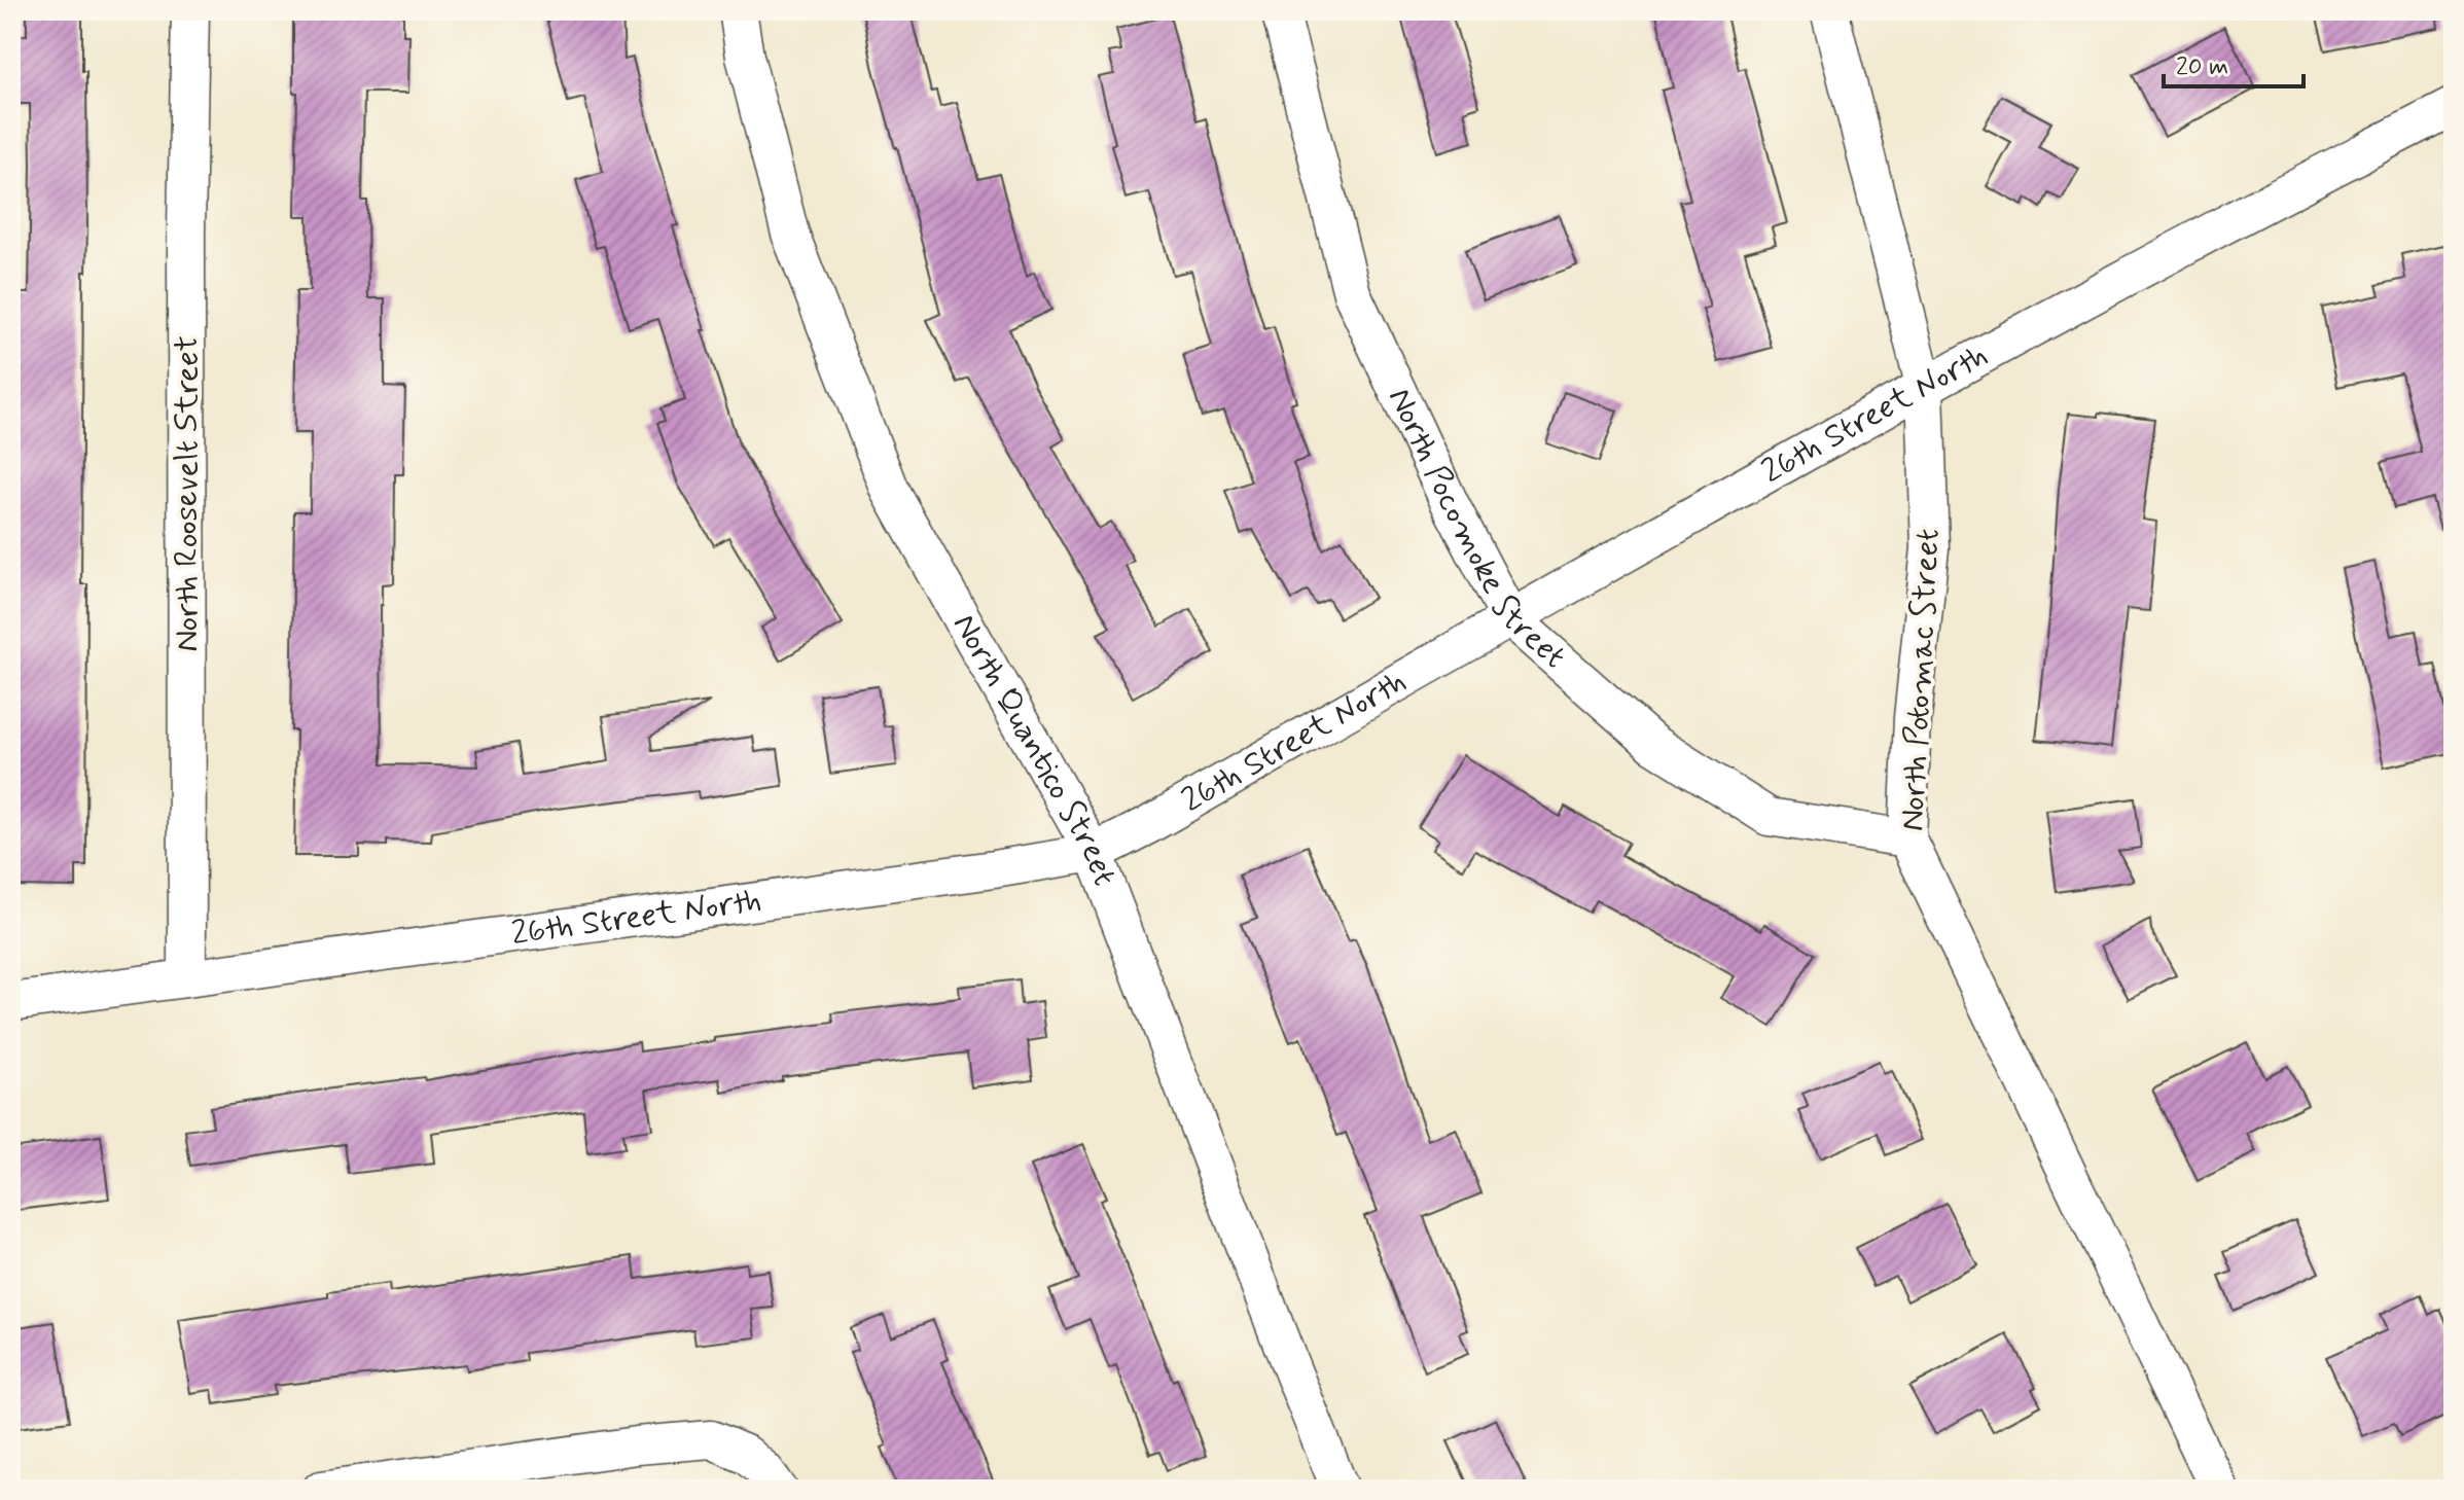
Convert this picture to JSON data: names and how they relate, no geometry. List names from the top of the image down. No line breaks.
{"streets":{"street":["26th Street North","North Roosevelt Street","North Pocomoke Street","North Potomac Street","North Quantico Street"]},"crossings":[["26th Street North","North Roosevelt Street"],["26th Street North","North Pocomoke Street"],["26th Street North","North Potomac Street"],["26th Street North","North Quantico Street"],["North Pocomoke Street","North Potomac Street"]],"scale_bar":"20 m"}
